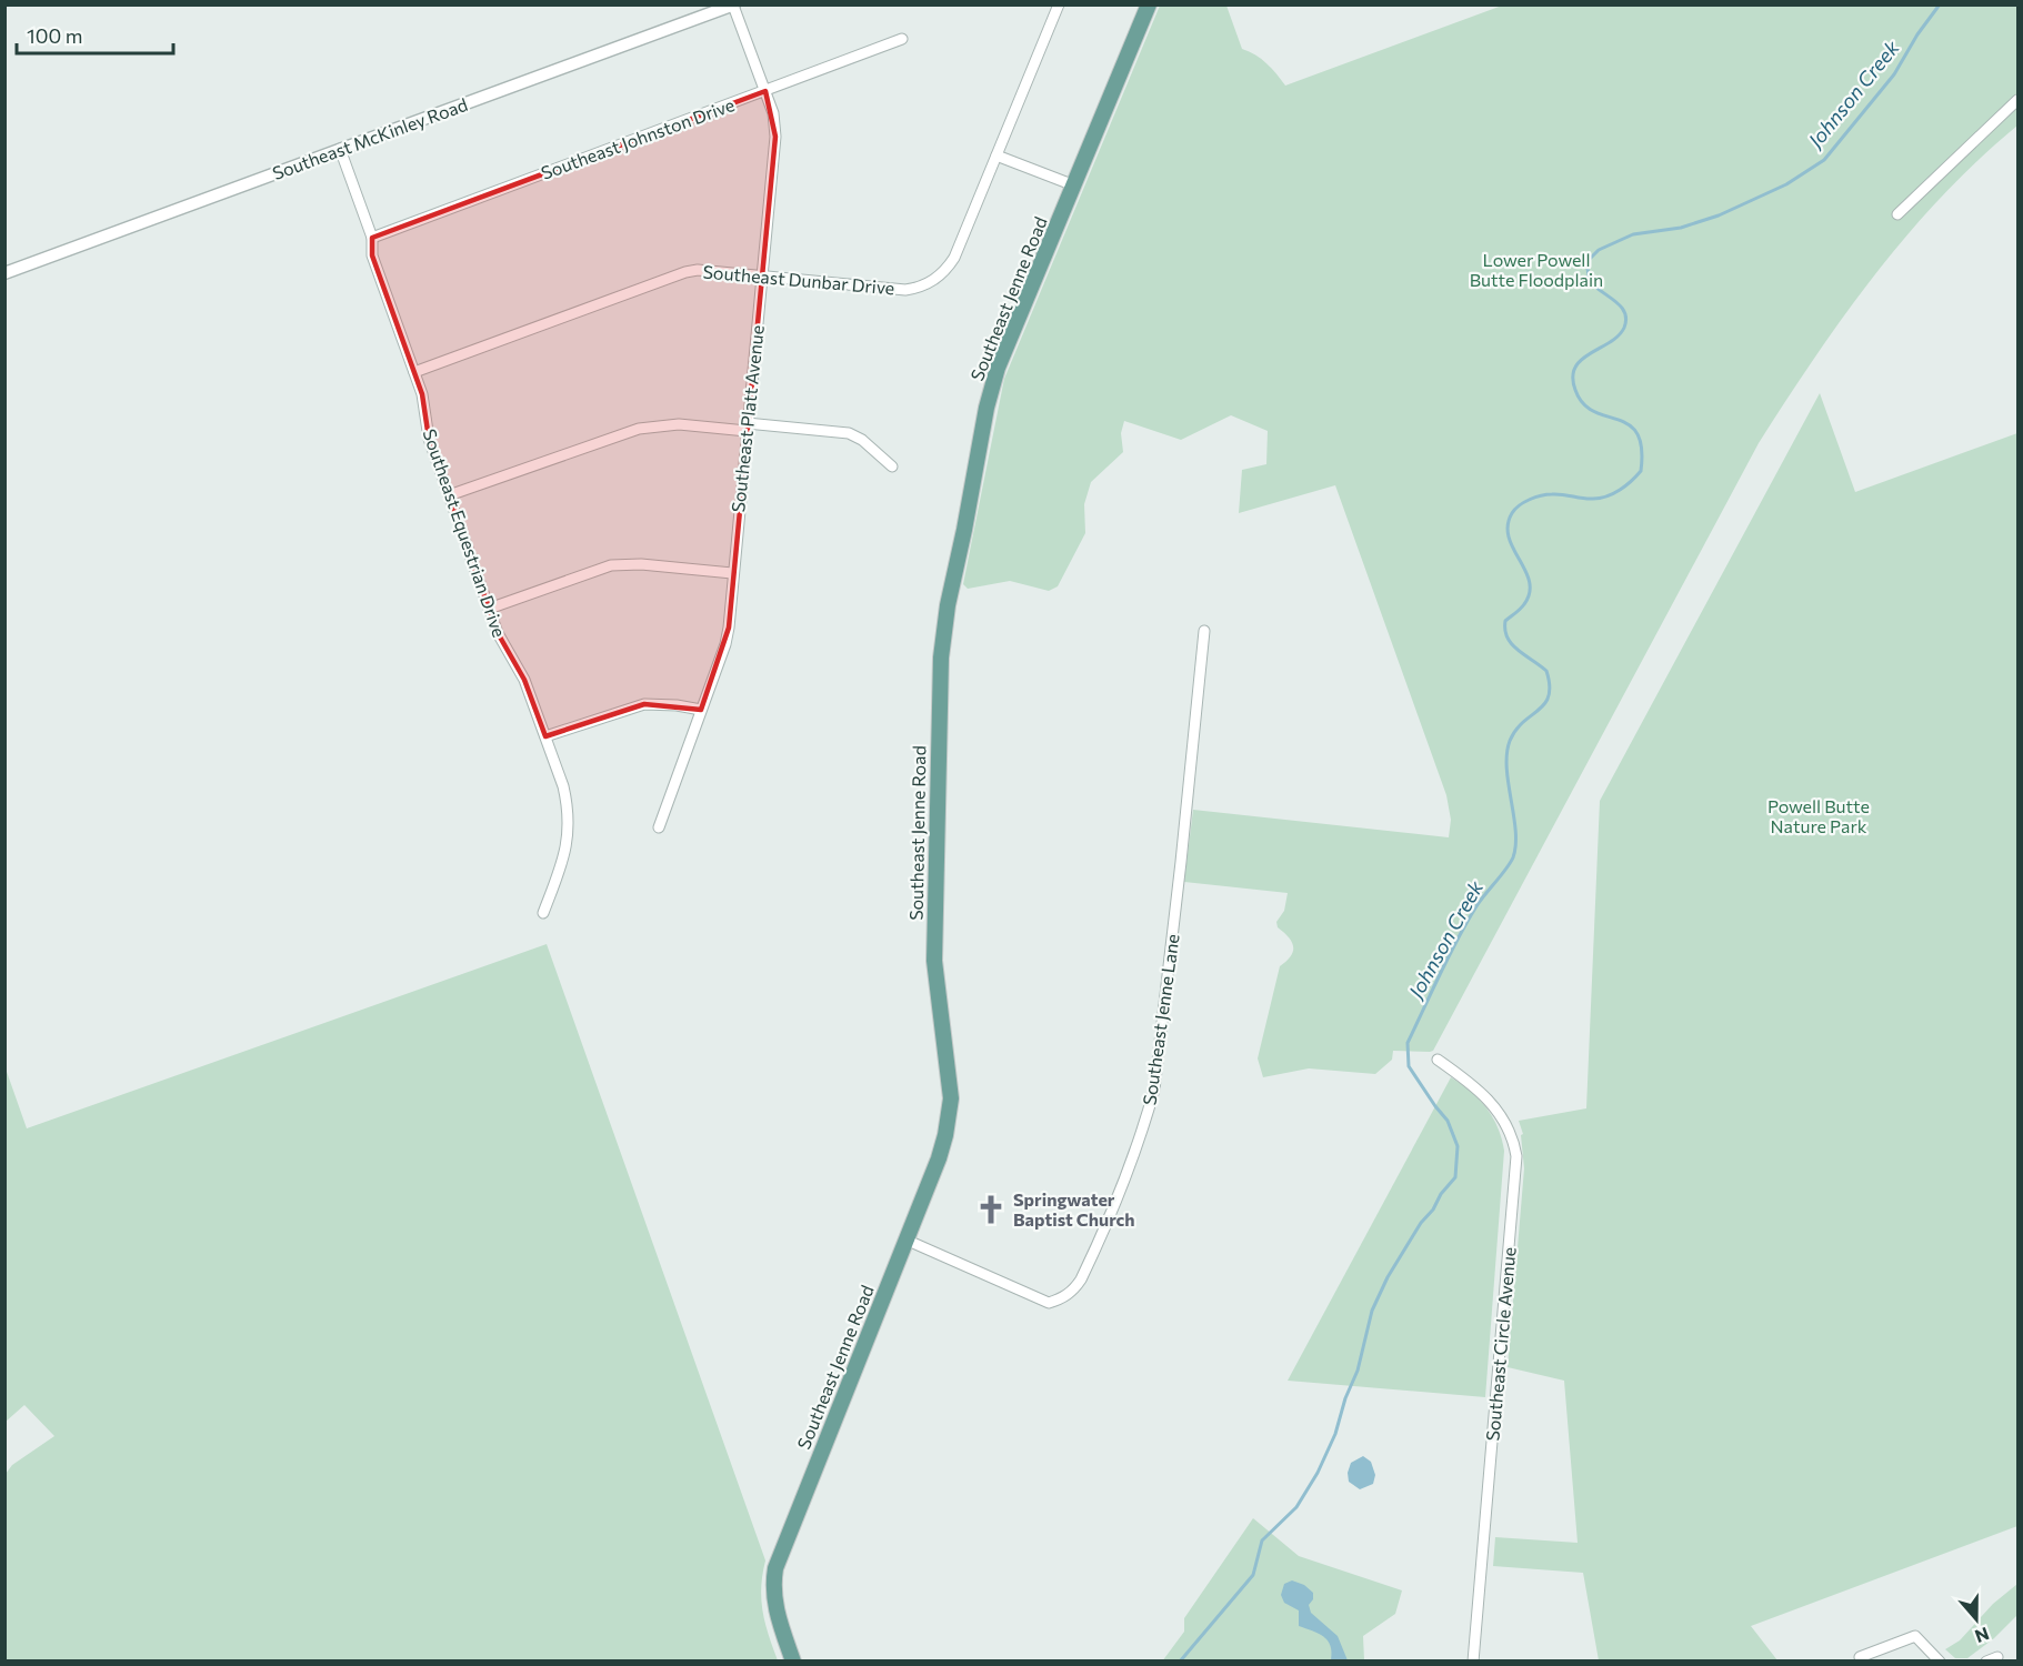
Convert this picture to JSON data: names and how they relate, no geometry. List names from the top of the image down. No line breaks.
{"streets":{"main road":["Southeast Jenne Road"],"street":["Southeast McKinley Road","Southeast Johnston Drive","Southeast Dunbar Drive","Southeast Platt Avenue","Southeast Equestrian Drive","Southeast Jenne Lane","Southeast Circle Avenue"]},"crossings":[["Southeast McKinley Road","Southeast Platt Avenue"],["Southeast McKinley Road","Southeast Equestrian Drive"],["Southeast Johnston Drive","Southeast Platt Avenue"],["Southeast Johnston Drive","Southeast Equestrian Drive"],["Southeast Dunbar Drive","Southeast Platt Avenue"],["Southeast Dunbar Drive","Southeast Equestrian Drive"],["Southeast Jenne Road","Southeast Jenne Lane"]],"water":["Johnson Creek"],"parks":["Lower Powell Butte Floodplain","Powell Butte Nature Park"],"places":{"church":["Springwater Baptist Church"]},"scale_bar":"100 m","north":"bottom"}
